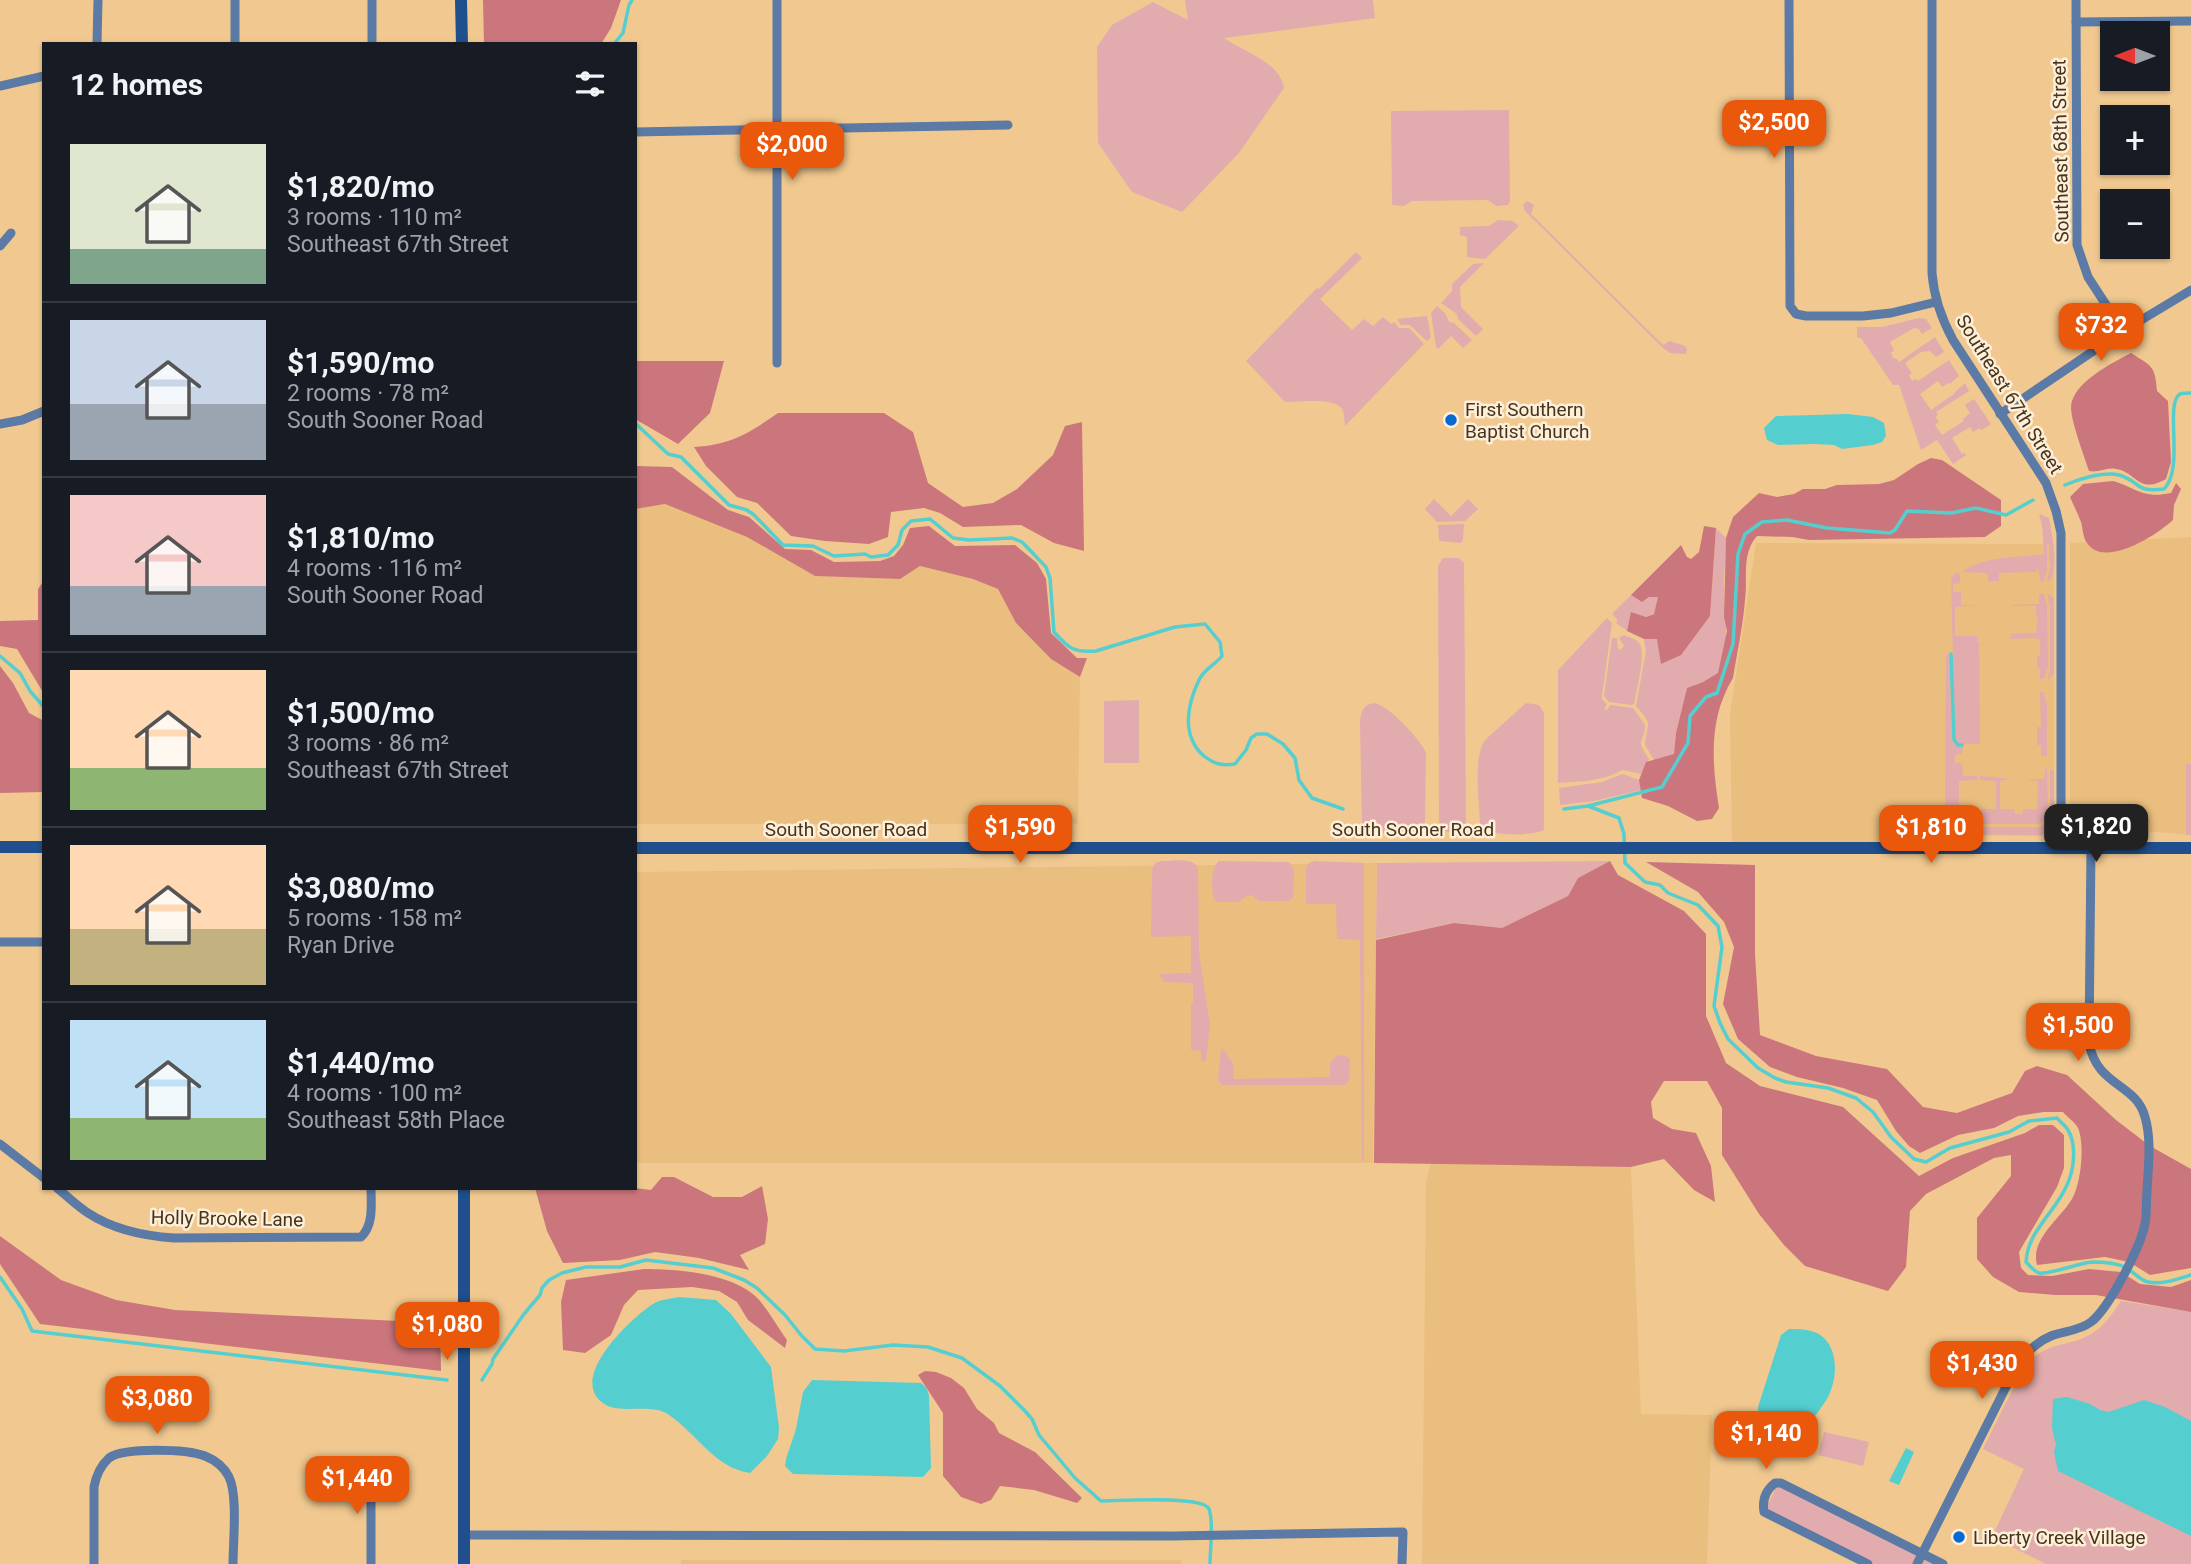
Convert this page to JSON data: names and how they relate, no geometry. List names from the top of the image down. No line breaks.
{"streets":{"main road":["South Sooner Road"],"street":["Southeast 68th Street","Southeast 67th Street","Holly Brooke Lane"]},"crossings":[["Southeast 67th Street","South Sooner Road"]],"places":["First Southern Baptist Church","Liberty Creek Village"],"north":"left","page":{"map_buttons":["+","−"],"heading":"12 homes","price":["$2,500","$2,000","$732","$1,820","$1,590","$1,810","$1,500","$1,080","$1,430","$3,080","$1,140","$1,440"],"list":[{"name":"$1,820/mo","note":"3 rooms · 110 m² · Southeast 67th Street"},{"name":"$1,590/mo","note":"2 rooms · 78 m² · South Sooner Road"},{"name":"$1,810/mo","note":"4 rooms · 116 m² · South Sooner Road"},{"name":"$1,500/mo","note":"3 rooms · 86 m² · Southeast 67th Street"},{"name":"$3,080/mo","note":"5 rooms · 158 m² · Ryan Drive"},{"name":"$1,440/mo","note":"4 rooms · 100 m² · Southeast 58th Place"}]}}
